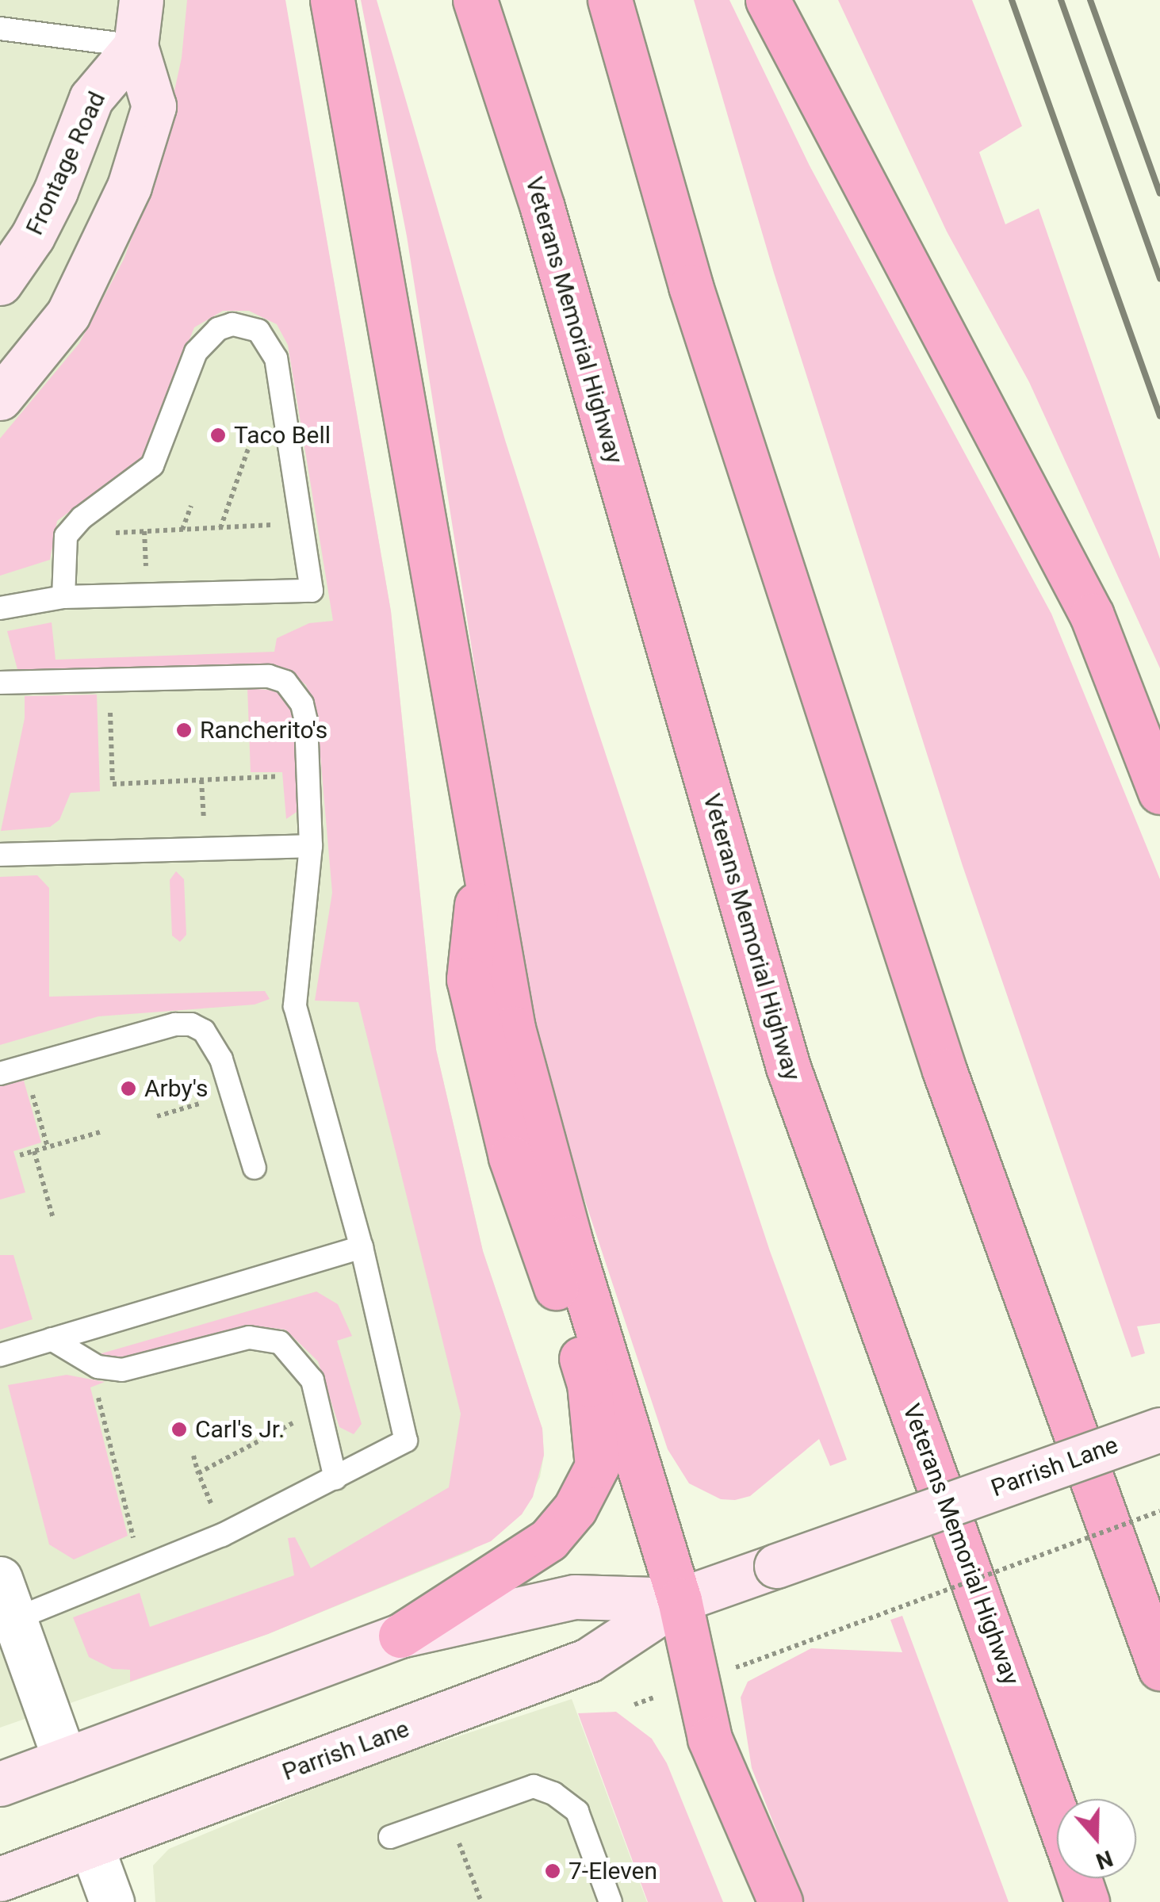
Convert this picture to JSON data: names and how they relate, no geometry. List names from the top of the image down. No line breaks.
{"streets":{"highway":["Veterans Memorial Highway"],"main road":["Frontage Road","Parrish Lane"]},"places":["Taco Bell","Rancherito's","Arby's","Carl's Jr.","7-Eleven"],"north":"bottom"}
